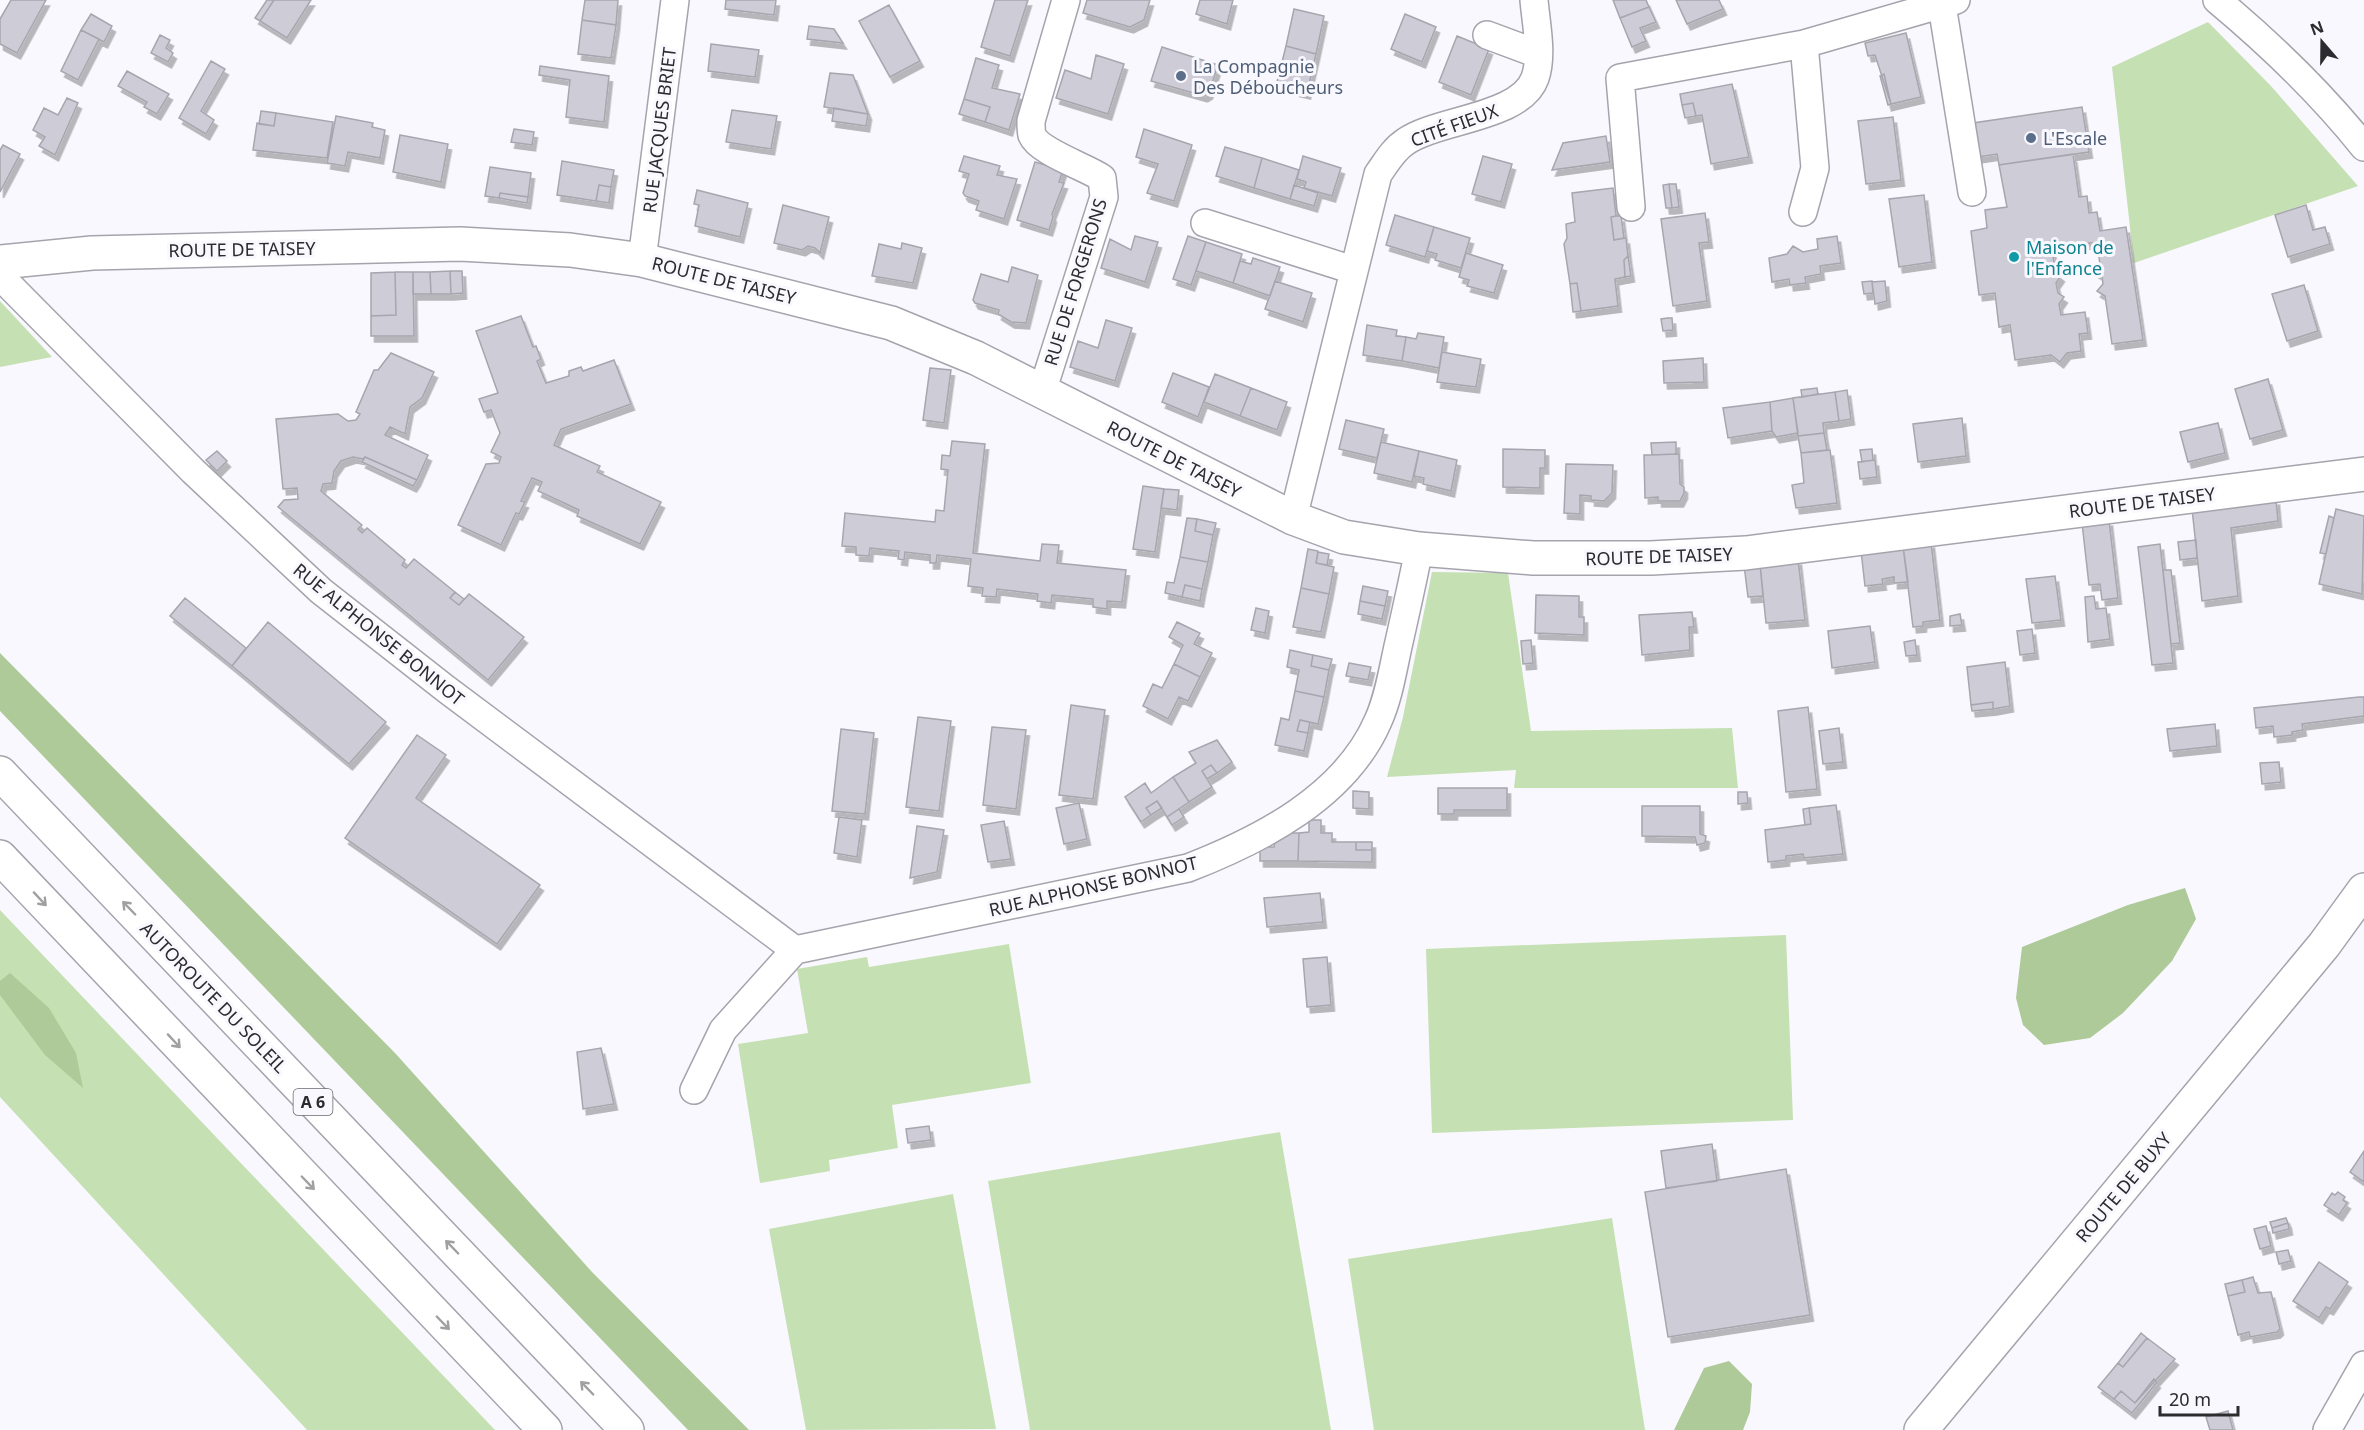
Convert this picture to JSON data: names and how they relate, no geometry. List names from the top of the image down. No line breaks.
{"streets":{"main road":["ROUTE DE TAISEY","AUTOROUTE DU SOLEIL","A 6","ROUTE DE BUXY"],"street":["CITÉ FIEUX","RUE JACQUES BRIET","RUE DE FORGERONS","RUE ALPHONSE BONNOT"]},"crossings":[["CITÉ FIEUX","ROUTE DE TAISEY"],["RUE JACQUES BRIET","ROUTE DE TAISEY"],["ROUTE DE TAISEY","RUE DE FORGERONS"],["ROUTE DE TAISEY","RUE ALPHONSE BONNOT"]],"places":["La Compagnie Des Déboucheurs","L'Escale","Maison de l'Enfance"],"scale_bar":"20 m","north":"top"}
